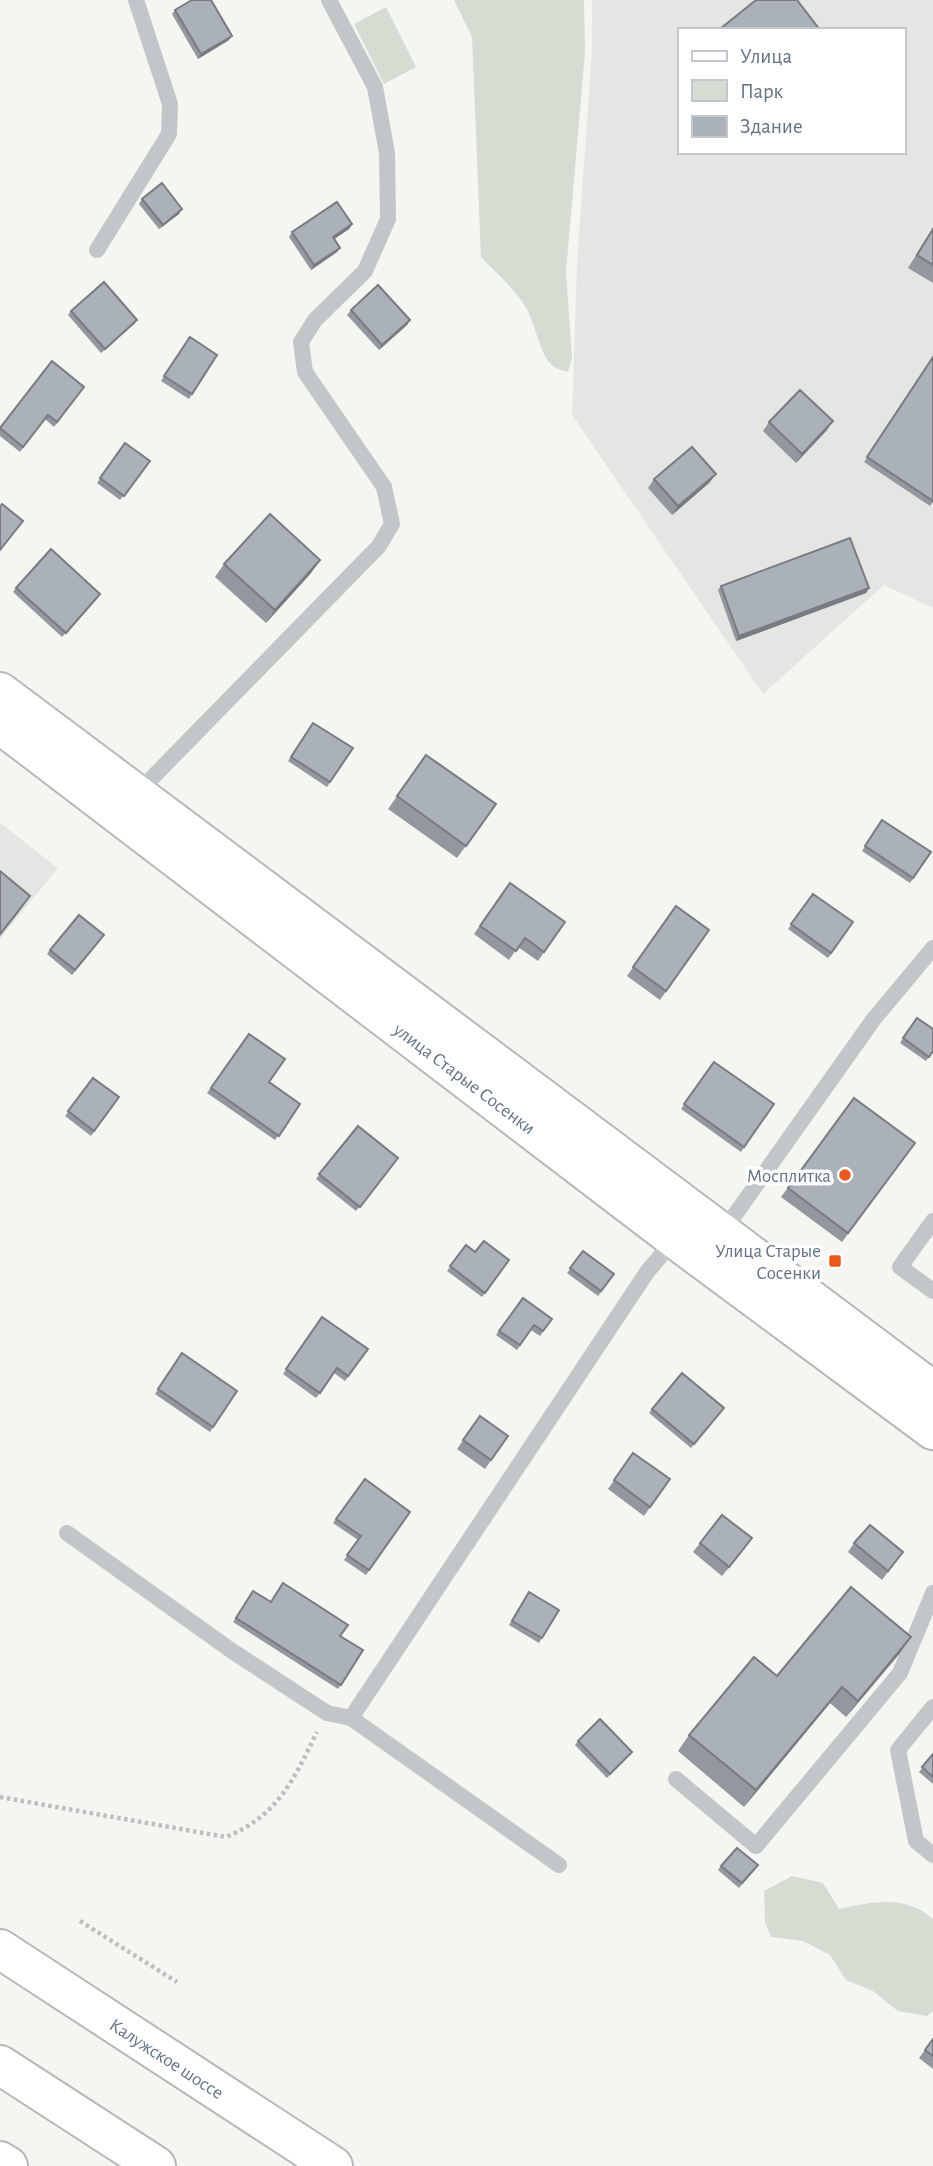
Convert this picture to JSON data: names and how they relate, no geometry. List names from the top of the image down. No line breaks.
{"streets":{"main road":["улица Старые Сосенки","Калужское шоссе"]},"places":{"other":["Мосплитка"],"transit":["Улица Старые Сосенки"]},"legend":["Улица","Парк","Здание"]}
